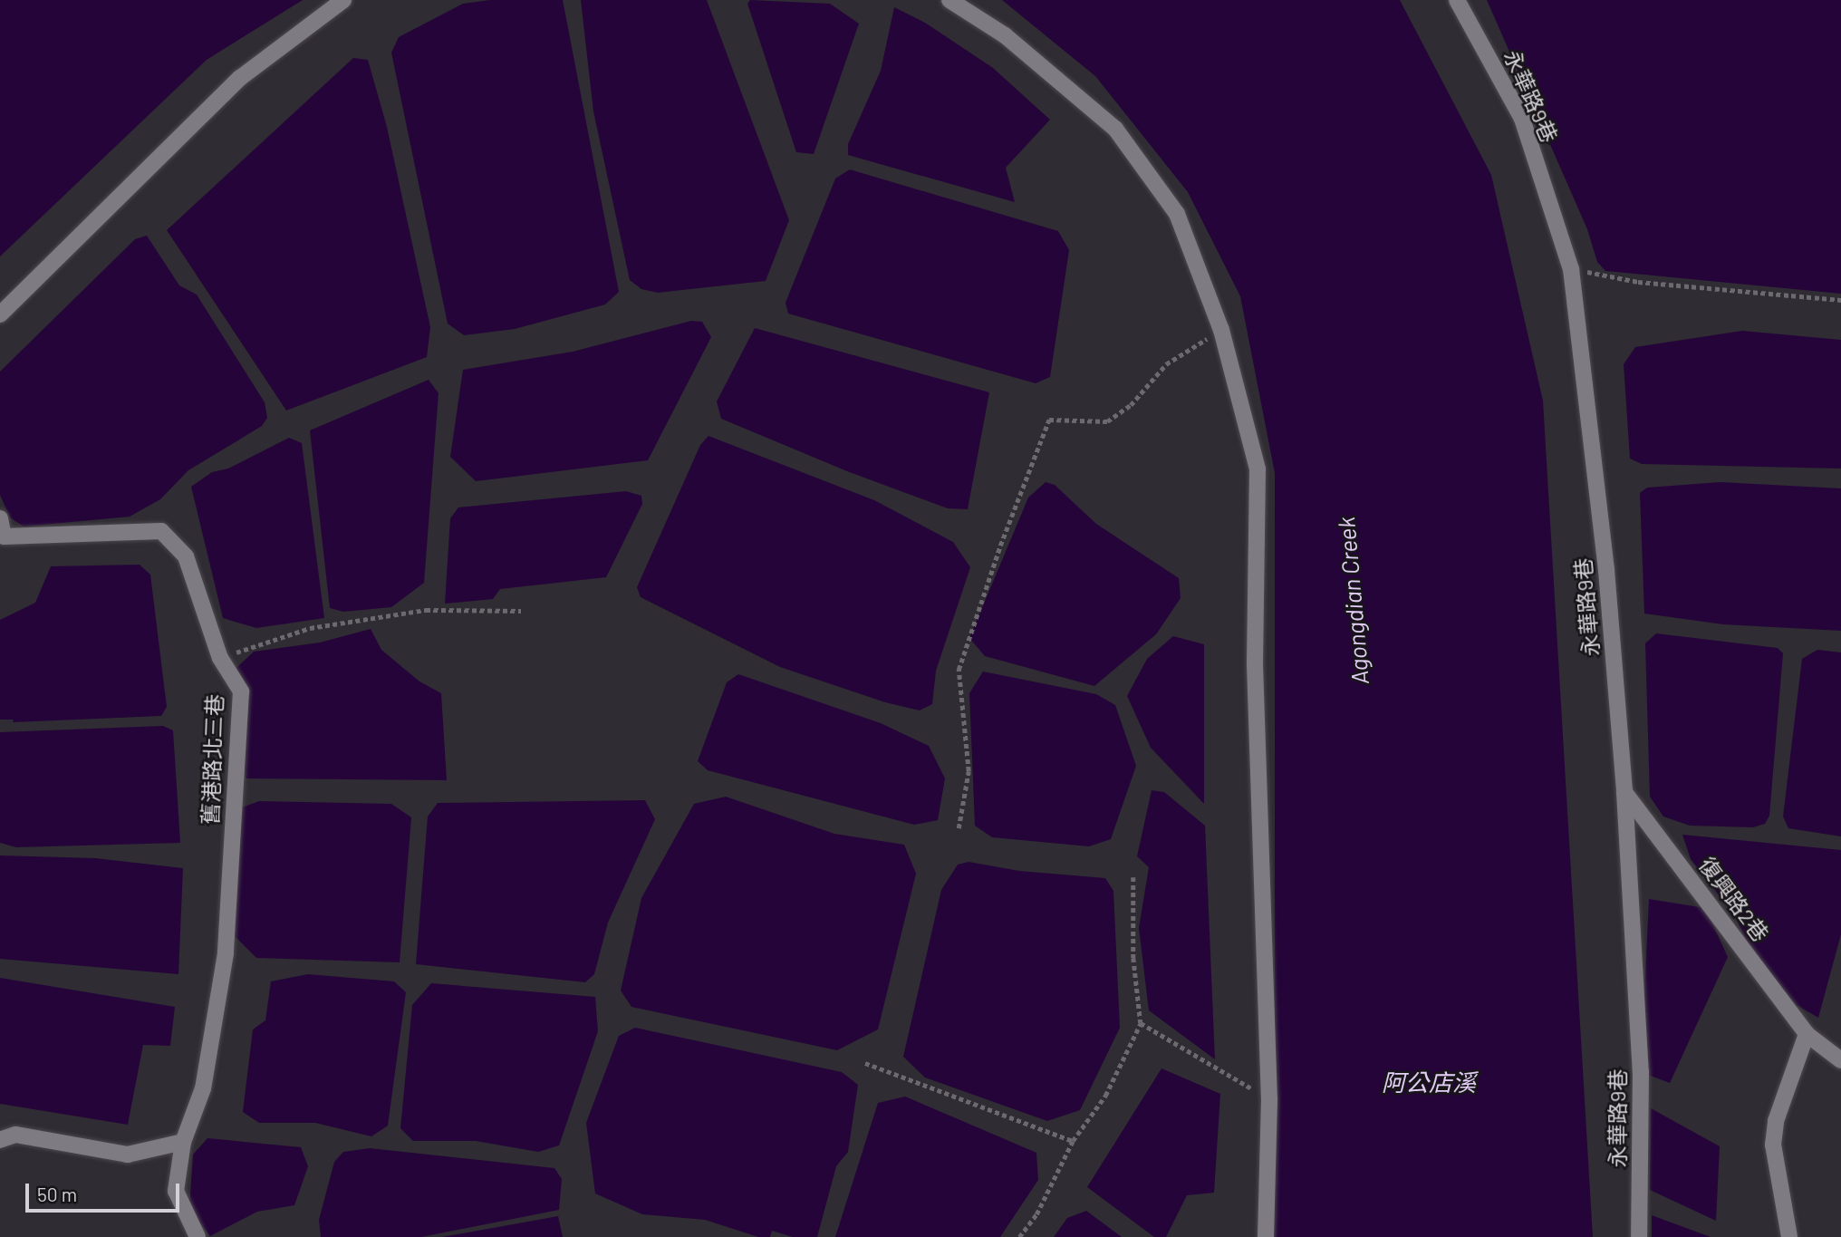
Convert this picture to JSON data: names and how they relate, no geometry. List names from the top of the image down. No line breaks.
{"streets":{"street":["永華路9巷","舊港路北三巷","復興路2巷"]},"crossings":[["永華路9巷","復興路2巷"]],"water":["Agongdian Creek","阿公店溪"],"scale_bar":"50 m"}
